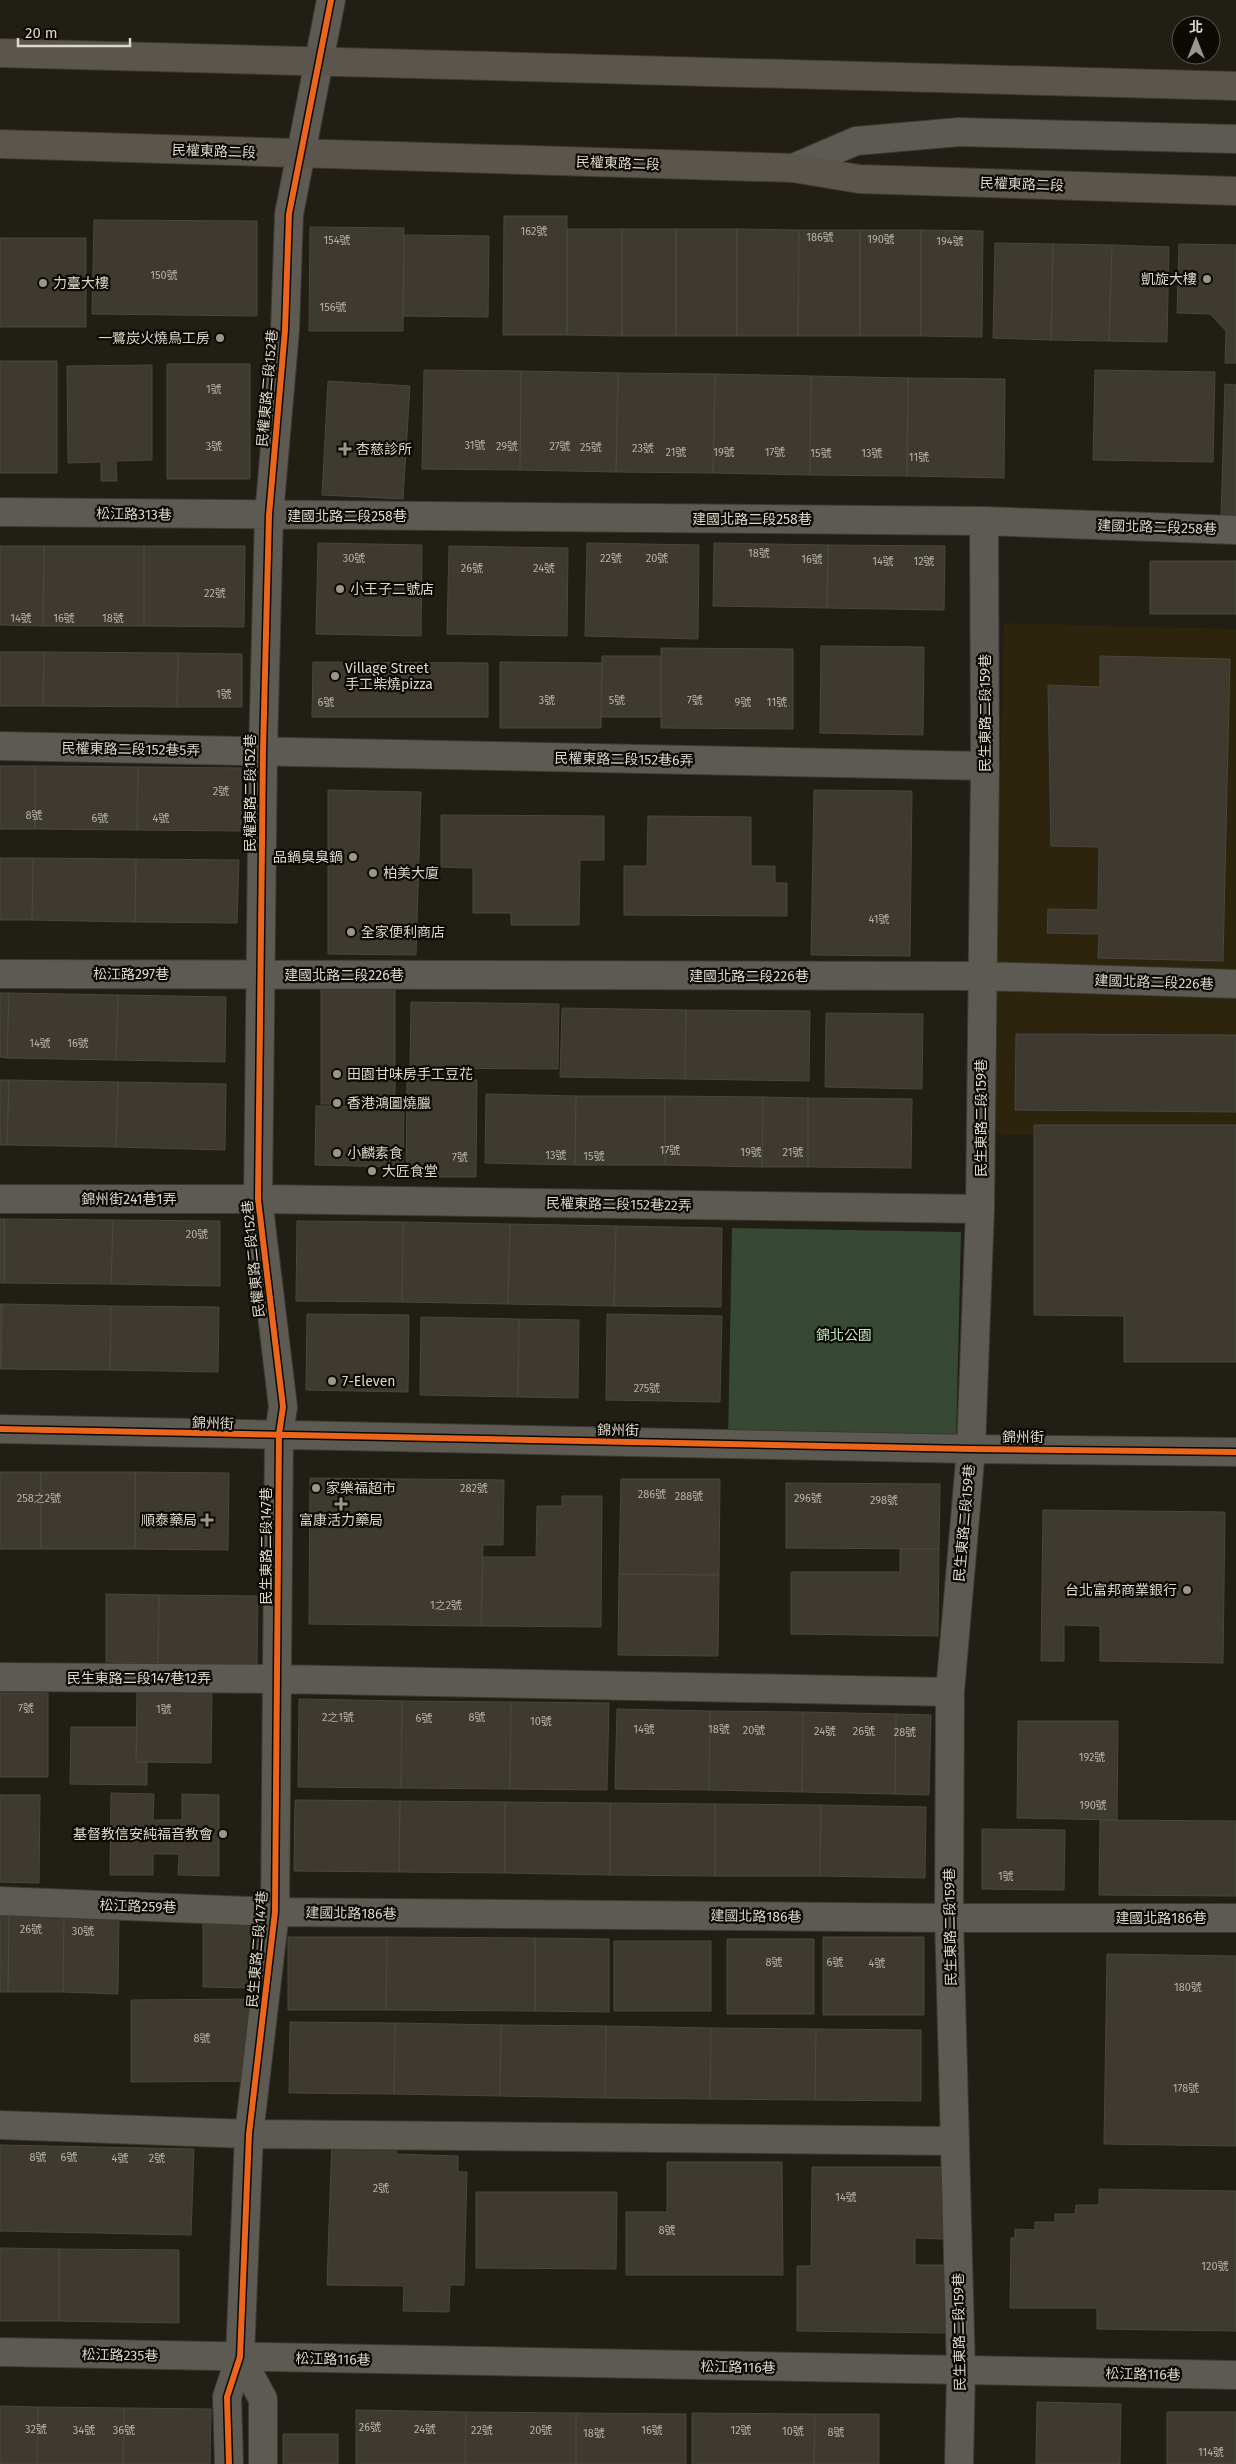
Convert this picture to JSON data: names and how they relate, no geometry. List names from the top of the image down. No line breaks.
{"streets":{"main road":["民權東路二段"],"street":["民權東路二段152巷","松江路313巷","建國北路二段258巷","民生東路二段159巷","民權東路二段152巷5弄","民權東路二段152巷6弄","松江路297巷","建國北路二段226巷","錦州街241巷1弄","民權東路二段152巷22弄","錦州街","民生東路二段147巷","民生東路二段147巷12弄","松江路259巷","建國北路186巷","松江路235巷","松江路116巷"]},"crossings":[["民權東路二段","民權東路二段152巷"],["民權東路二段152巷","松江路313巷"],["民權東路二段152巷","建國北路二段258巷"],["民權東路二段152巷","民權東路二段152巷5弄"],["民權東路二段152巷","民權東路二段152巷6弄"],["民權東路二段152巷","松江路297巷"],["民權東路二段152巷","建國北路二段226巷"],["民權東路二段152巷","錦州街241巷1弄"],["民權東路二段152巷","民權東路二段152巷22弄"],["民權東路二段152巷","錦州街"],["民權東路二段152巷","民生東路二段147巷"],["松江路313巷","建國北路二段258巷"],["建國北路二段258巷","民生東路二段159巷"],["民生東路二段159巷","民權東路二段152巷6弄"],["民生東路二段159巷","建國北路二段226巷"],["民生東路二段159巷","民權東路二段152巷22弄"],["民生東路二段159巷","錦州街"],["民生東路二段159巷","民生東路二段147巷12弄"],["民生東路二段159巷","建國北路186巷"],["民生東路二段159巷","松江路116巷"],["民權東路二段152巷5弄","民權東路二段152巷6弄"],["松江路297巷","建國北路二段226巷"],["錦州街241巷1弄","民權東路二段152巷22弄"],["錦州街","民生東路二段147巷"],["民生東路二段147巷","民生東路二段147巷12弄"],["民生東路二段147巷","松江路259巷"],["民生東路二段147巷","建國北路186巷"],["民生東路二段147巷","松江路235巷"],["民生東路二段147巷","松江路116巷"],["松江路259巷","建國北路186巷"],["松江路235巷","松江路116巷"]],"parks":["錦北公園"],"places":{"other":["凱旋大樓","力臺大樓","一鷺炭火燒鳥工房","小王子二號店","Village Street 手工柴燒pizza","品鍋臭臭鍋","柏美大廈","全家便利商店","田園甘味房手工豆花","香港鴻圖燒臘","小麟素食","大匠食堂","7-Eleven","家樂福超市","台北富邦商業銀行","基督教信安純福音教會"],"health":["杏慈診所","富康活力藥局","順泰藥局"]},"house_numbers":["162號","186號","190號","154號","194號","150號","156號","1號","31號","3號","29號","27號","25號","23號","21號","19號","17號","15號","13號","11號","18號","30號","22號","20號","16號","14號","12號","26號","24號","22號","14號","16號","18號","1號","3號","5號","7號","6號","9號","11號","2號","8號","6號","4號","41號","14號","16號","17號","19號","21號","13號","15號","7號","20號","275號","282號","286號","288號","258之2號","296號","298號","1之2號","7號","1號","2之1號","8號","6號","10號","14號","18號","20號","24號","26號","28號","192號","190號","1號","26號","30號","8號","6號","4號","180號","8號","178號","8號","6號","4號","2號","2號","14號","8號","120號","26號","32號","24號","34號","36號","22號","20號","16號","12號","10號","8號","18號","114號"],"scale_bar":"20 m","north":"top"}
